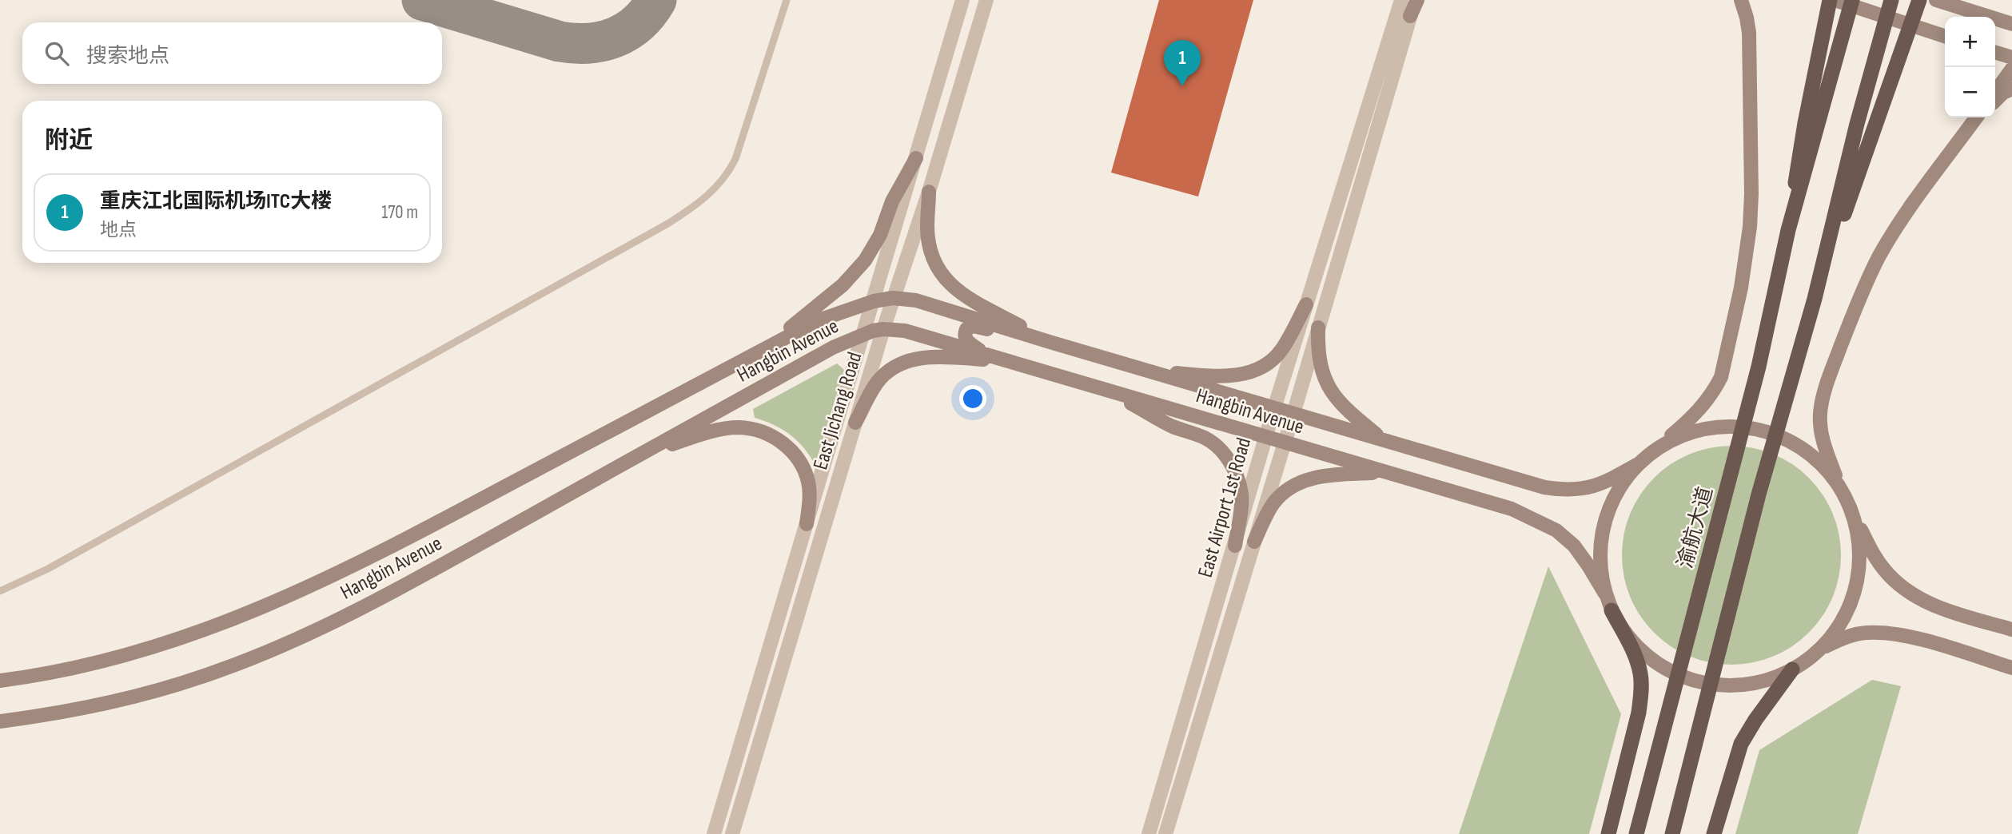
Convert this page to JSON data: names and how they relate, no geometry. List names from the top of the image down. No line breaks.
{"streets":{"highway":["渝航大道"],"main road":["Hangbin Avenue"],"street":["East Jichang Road","East Airport 1st Road"]},"crossings":[["Hangbin Avenue","East Jichang Road"],["Hangbin Avenue","East Airport 1st Road"]],"page":{"map_buttons":["+","−"],"search":"搜索地点","pins":"1","heading":"附近","list":[{"mark":"1","name":"重庆江北国际机场ITC大楼","note":"地点","value":"170 m"}]}}
